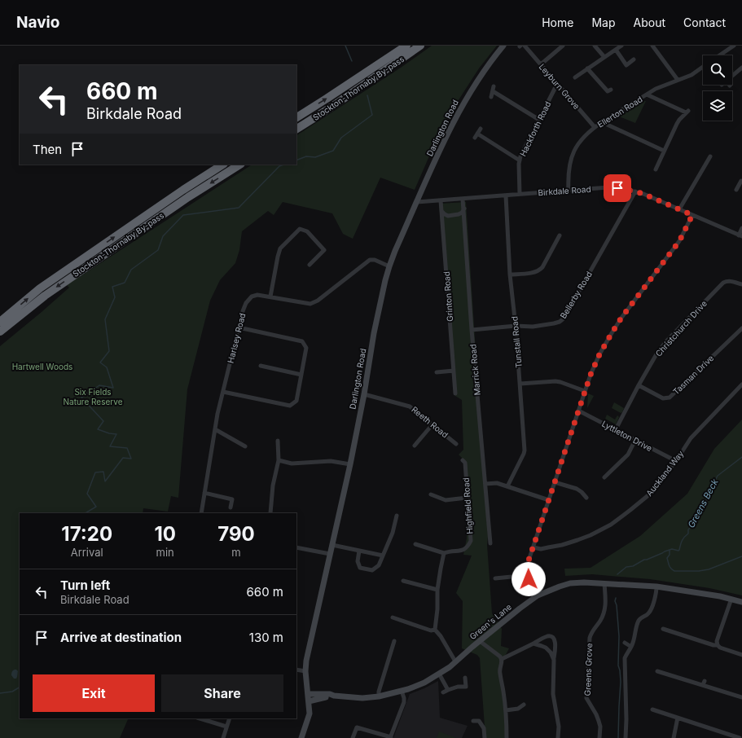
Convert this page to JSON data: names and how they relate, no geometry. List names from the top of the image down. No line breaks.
{"streets":{"highway":["Stockton-Thornaby By-pass"],"street":["Leyburn Grove","Ellerton Road","Darlington Road","Hackforth Road","Birkdale Road","Bellerby Road","Grinton Road","Christchurch Drive","Harlsey Road","Tunstall Road","Marrick Road","Tasman Drive","Reeth Road","Lyttleton Drive","Auckland Way","Highfield Road","Green's Lane","Greens Grove"]},"crossings":[["Leyburn Grove","Ellerton Road"],["Leyburn Grove","Hackforth Road"],["Ellerton Road","Birkdale Road"],["Darlington Road","Birkdale Road"],["Darlington Road","Harlsey Road"],["Darlington Road","Reeth Road"],["Darlington Road","Green's Lane"],["Hackforth Road","Birkdale Road"],["Birkdale Road","Bellerby Road"],["Birkdale Road","Grinton Road"],["Birkdale Road","Tunstall Road"],["Birkdale Road","Marrick Road"],["Bellerby Road","Tunstall Road"],["Bellerby Road","Marrick Road"],["Christchurch Drive","Tasman Drive"],["Christchurch Drive","Lyttleton Drive"],["Lyttleton Drive","Auckland Way"],["Green's Lane","Greens Grove"]],"water":["Greens Beck"],"parks":["Hartwell Woods","Six Fields Nature Reserve"],"page":{"header":"Navio","nav":["Home","Map","About","Contact"],"turn":["660 m","Birkdale Road"],"then":"Then","eta":["17:20","Arrival","10","min","790","m"],"list":[{"name":"Turn left","note":"Birkdale Road","value":"660 m"},{"name":"Arrive at destination","value":"130 m"}],"buttons":["Exit","Share"]}}
